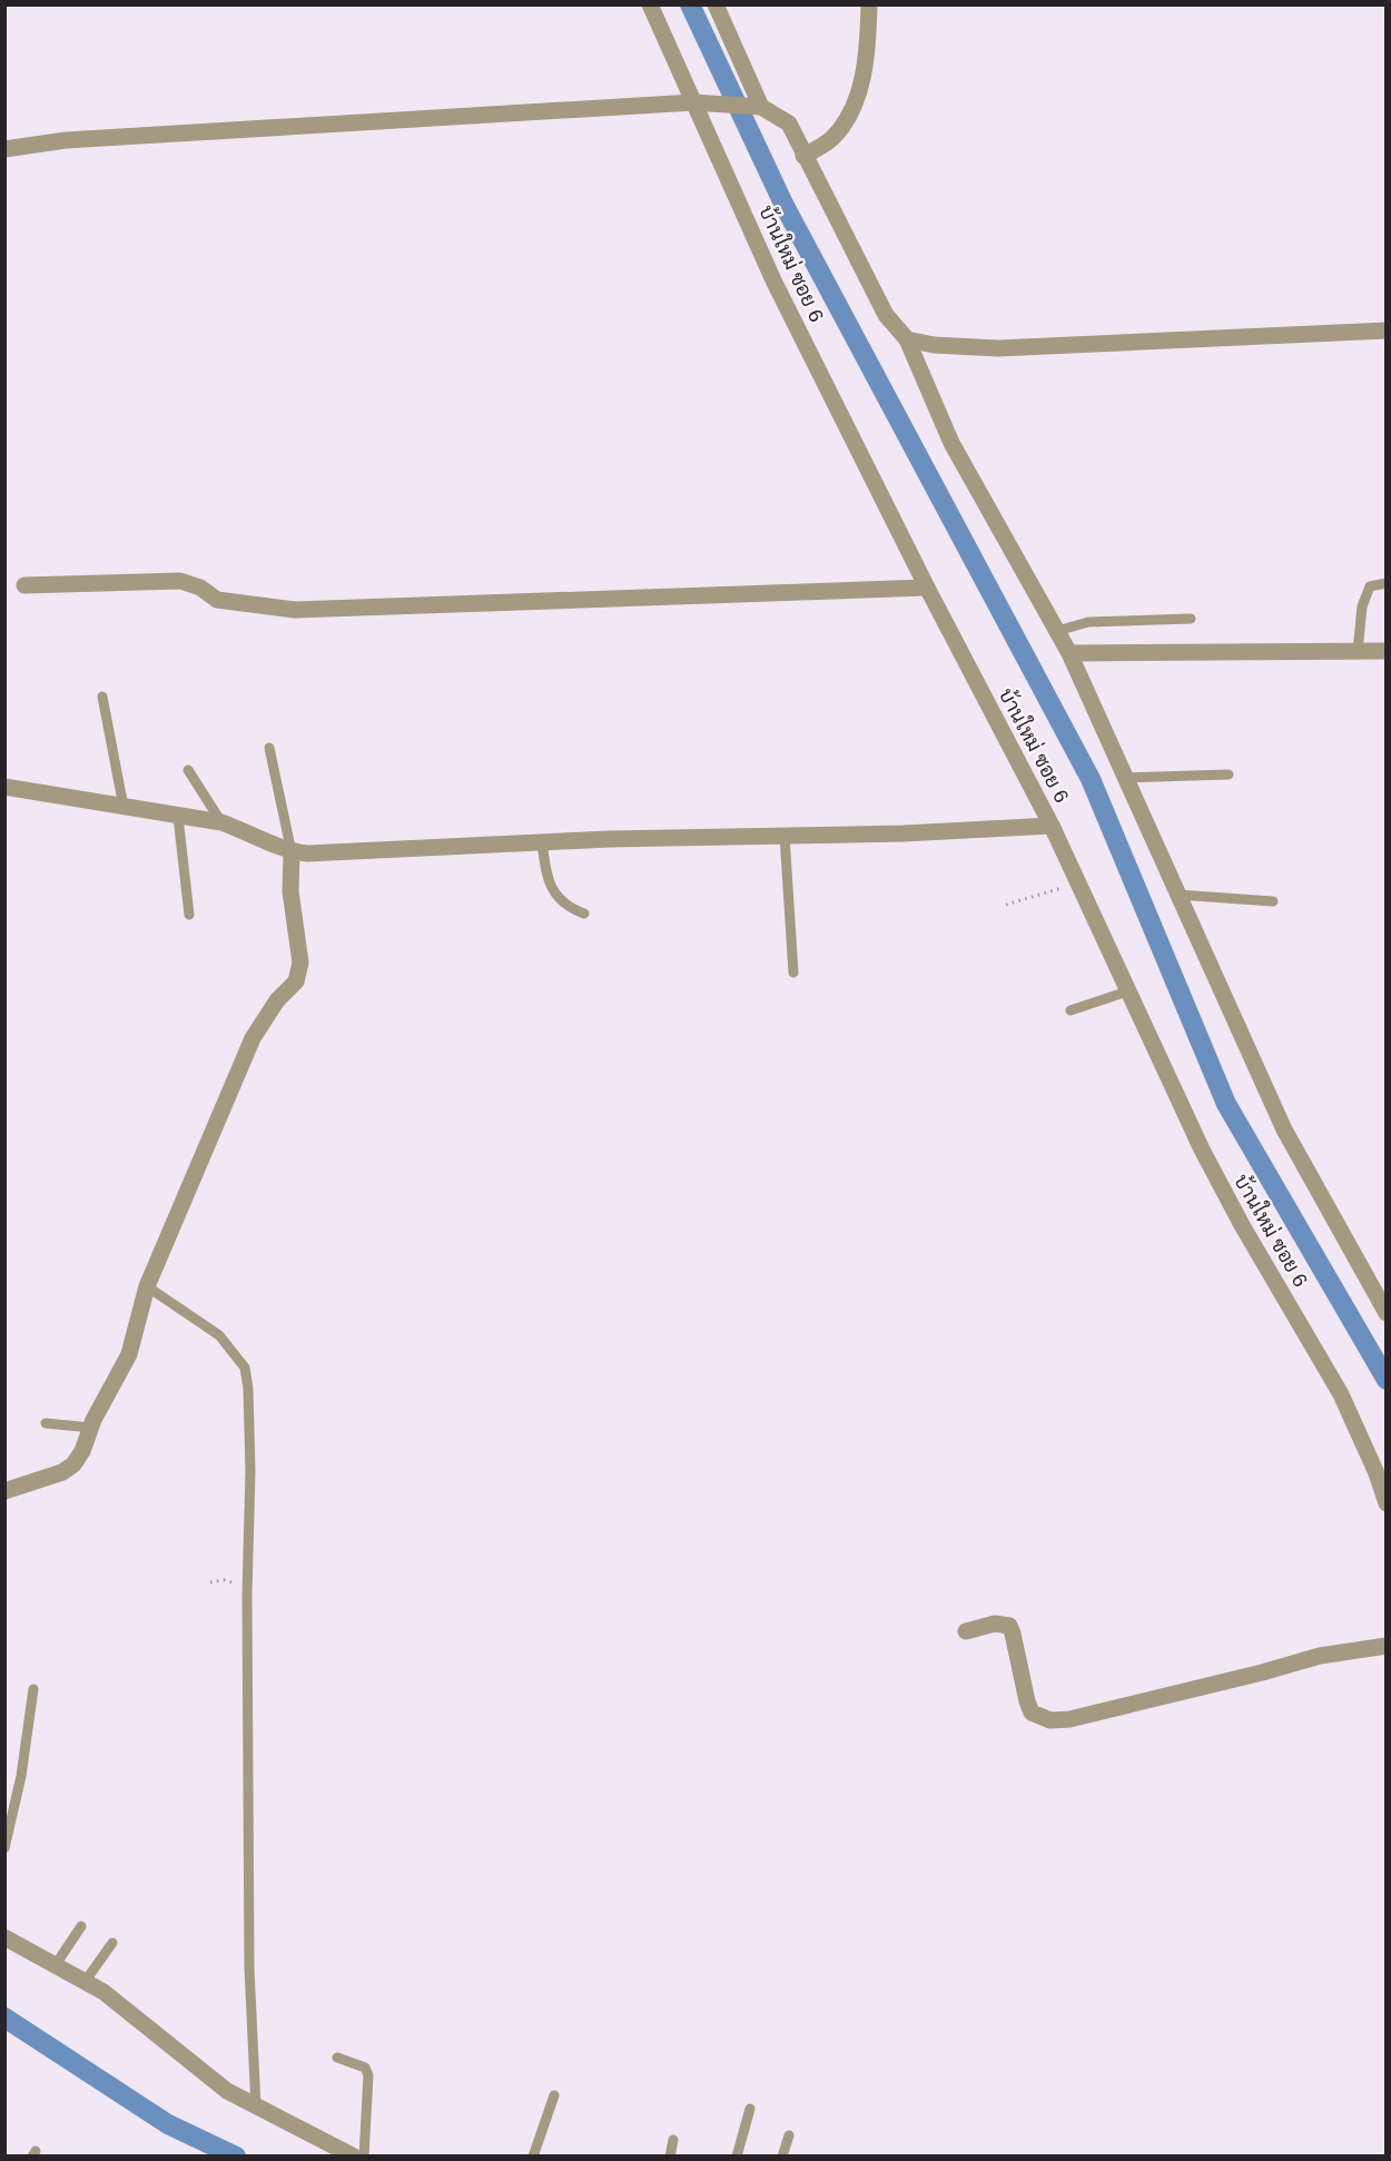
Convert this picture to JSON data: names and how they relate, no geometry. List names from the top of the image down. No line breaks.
{"streets":{"street":["บ้านใหม่ ซอย 6"]}}
